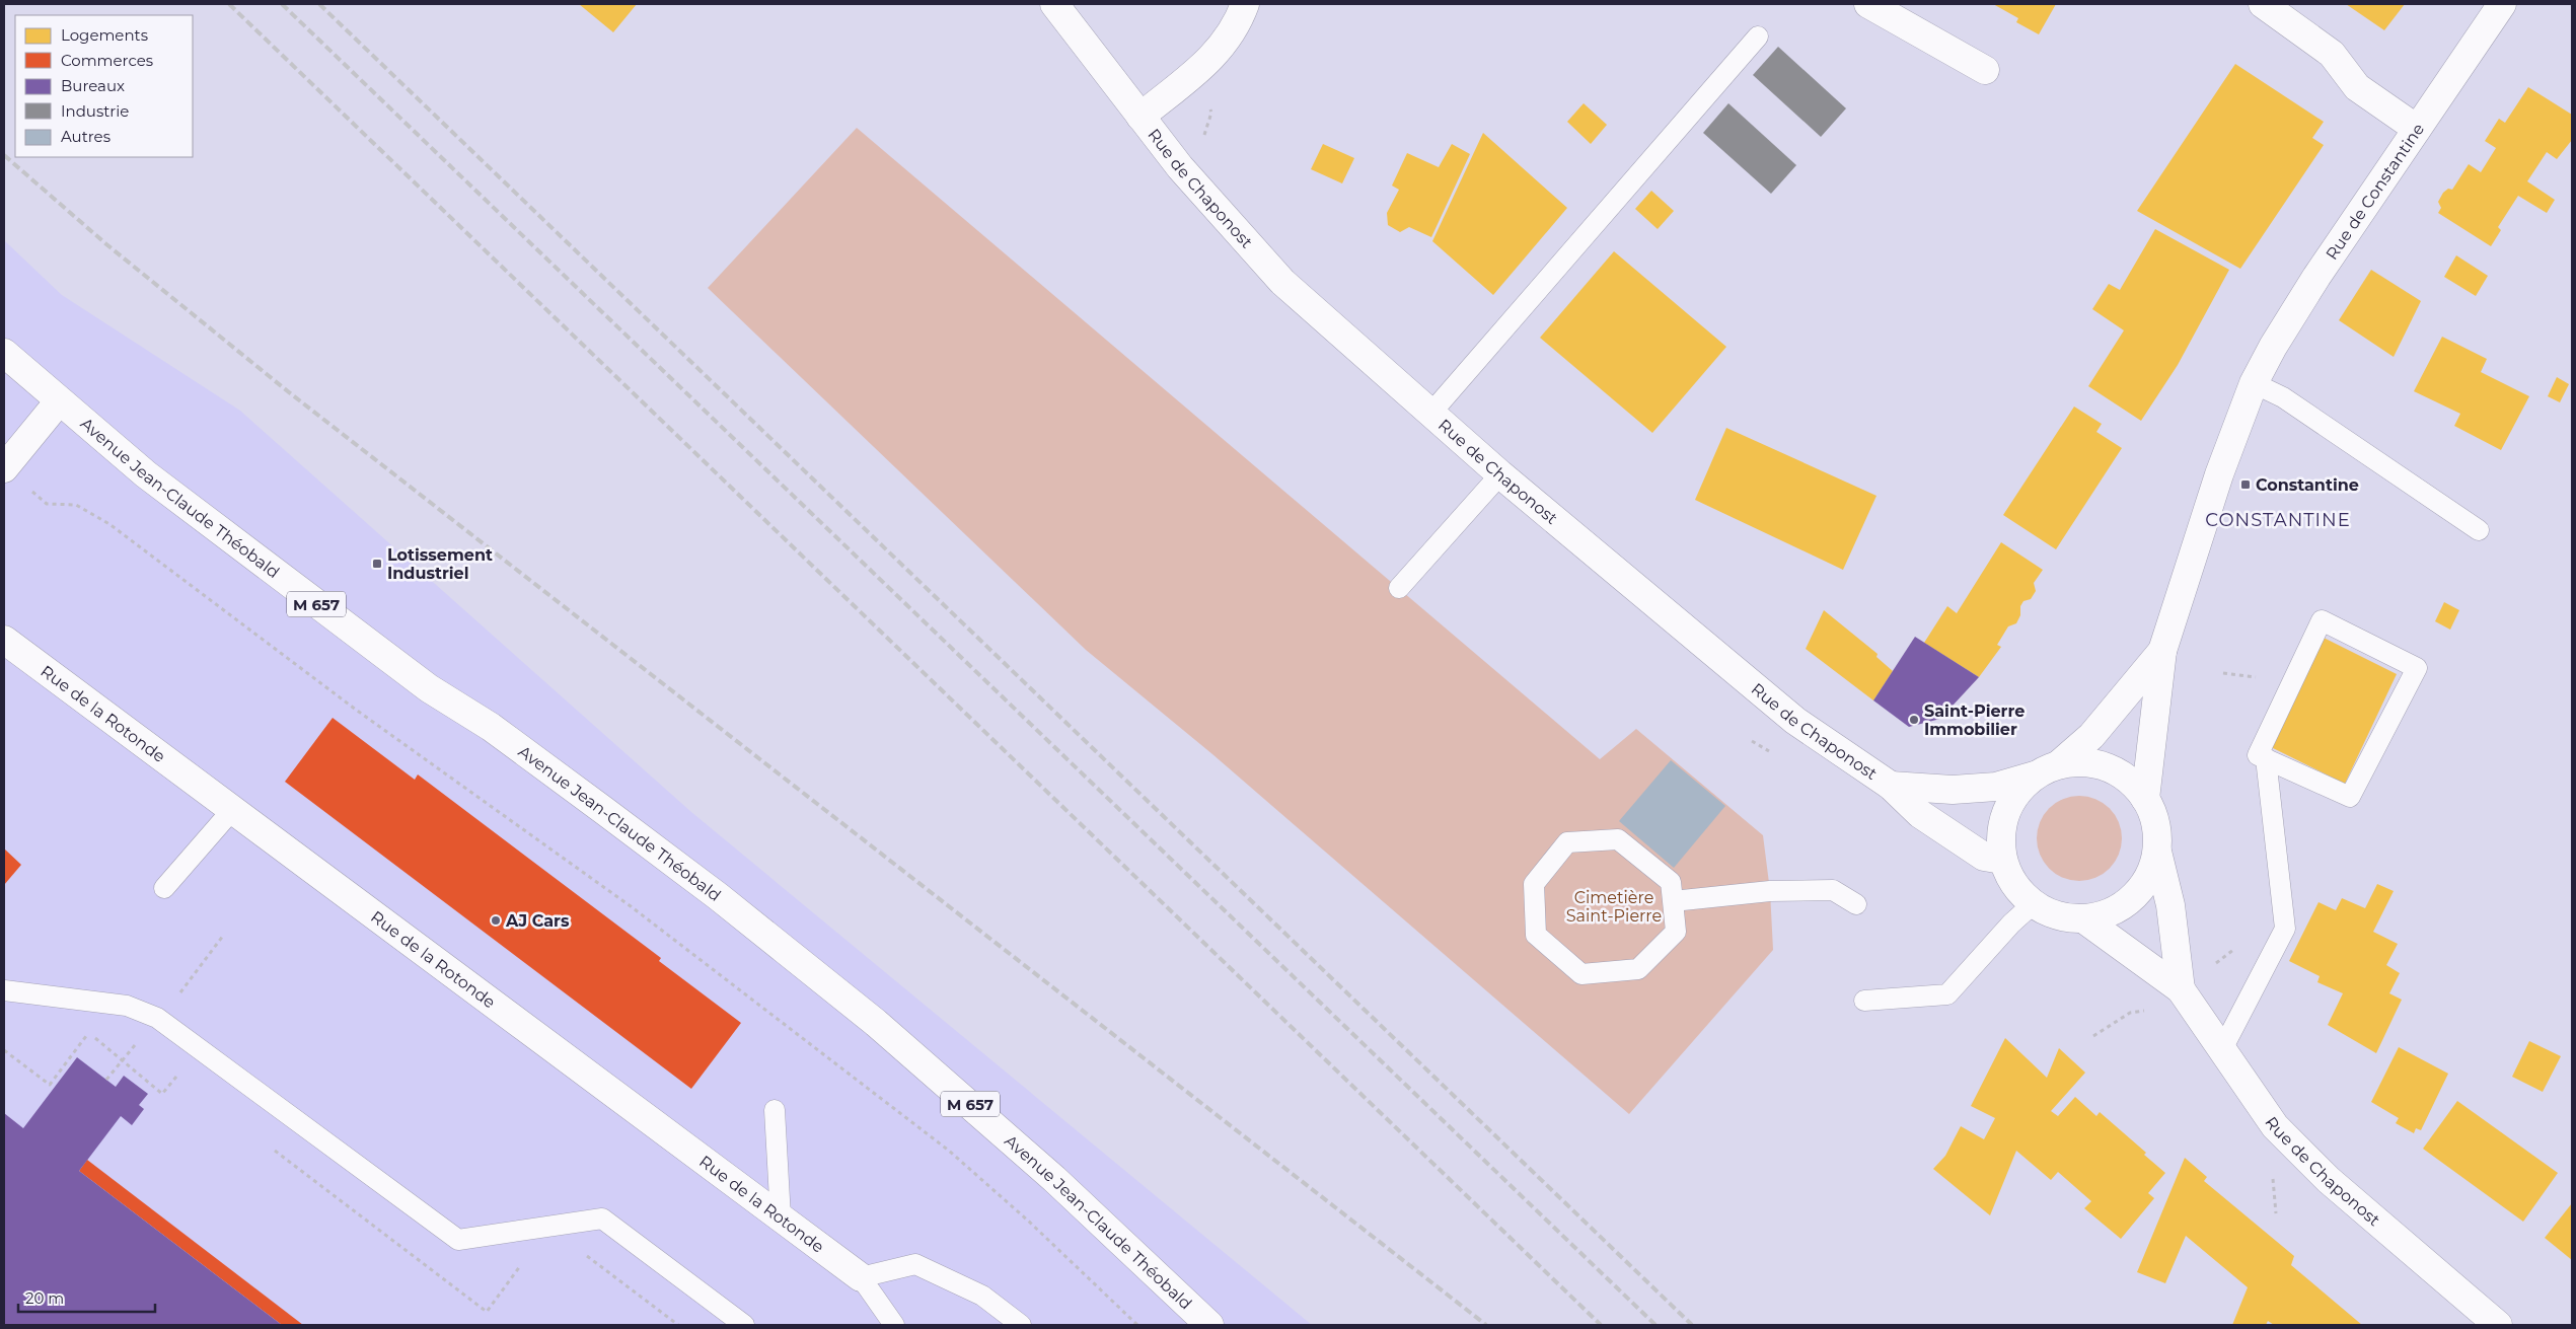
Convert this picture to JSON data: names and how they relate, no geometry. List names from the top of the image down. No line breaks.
{"streets":{"main road":["Rue de Chaponost","Rue de Constantine","Avenue Jean-Claude Théobald","M 657","Rue de la Rotonde"]},"crossings":[["Rue de Chaponost","Rue de Constantine"]],"districts":["CONSTANTINE"],"parks":["Cimetière Saint-Pierre"],"places":{"transit":["Constantine","Lotissement Industriel"],"other":["Saint-Pierre Immobilier","AJ Cars"]},"legend":["Logements","Commerces","Bureaux","Industrie","Autres"],"scale_bar":"20 m"}
